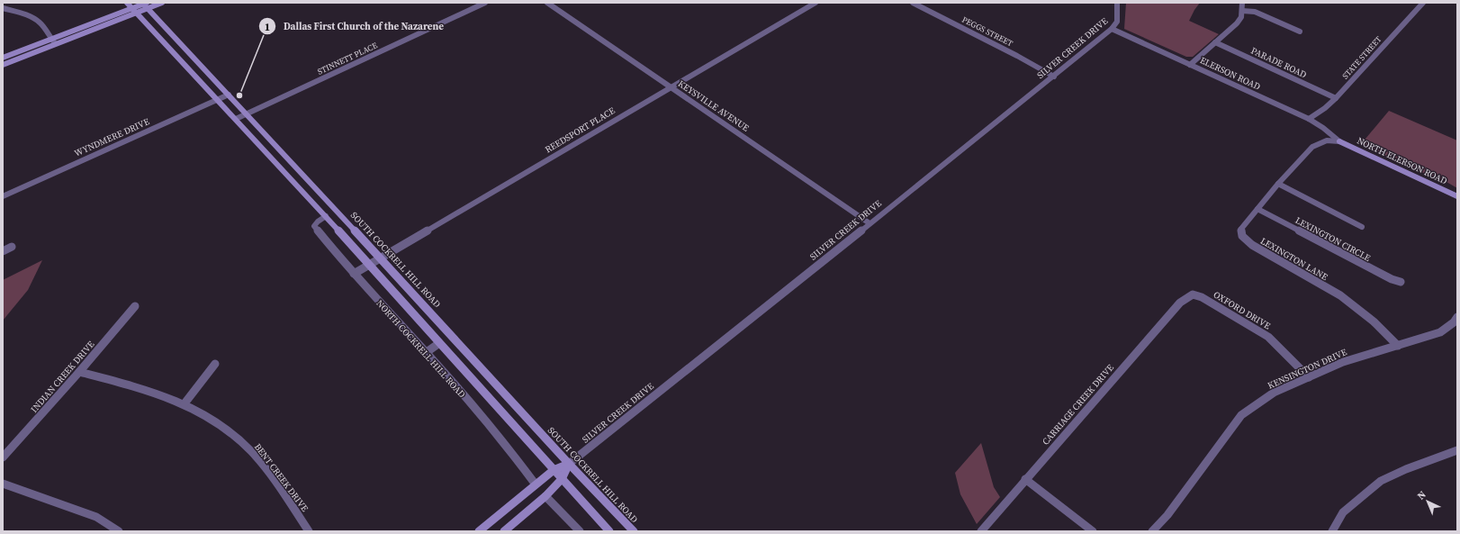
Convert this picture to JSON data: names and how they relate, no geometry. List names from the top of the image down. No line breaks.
{"streets":{"main road":["SILVER CREEK DRIVE","NORTH ELERSON ROAD","SOUTH COCKRELL HILL ROAD"],"street":["PEGGS STREET","STATE STREET","STINNETT PLACE","PARADE ROAD","ELERSON ROAD","KEYSVILLE AVENUE","REEDSPORT PLACE","WYNDMERE DRIVE","LEXINGTON CIRCLE","LEXINGTON LANE","OXFORD DRIVE","NORTH COCKRELL HILL ROAD","KENSINGTON DRIVE","INDIAN CREEK DRIVE","CARRIAGE CREEK DRIVE","BENT CREEK DRIVE"]},"crossings":[["PEGGS STREET","SILVER CREEK DRIVE"],["SILVER CREEK DRIVE","ELERSON ROAD"],["SILVER CREEK DRIVE","KEYSVILLE AVENUE"],["SILVER CREEK DRIVE","SOUTH COCKRELL HILL ROAD"],["SILVER CREEK DRIVE","NORTH COCKRELL HILL ROAD"],["STATE STREET","PARADE ROAD"],["STATE STREET","ELERSON ROAD"],["STINNETT PLACE","SOUTH COCKRELL HILL ROAD"],["ELERSON ROAD","NORTH ELERSON ROAD"],["ELERSON ROAD","LEXINGTON LANE"],["KEYSVILLE AVENUE","REEDSPORT PLACE"],["REEDSPORT PLACE","SOUTH COCKRELL HILL ROAD"],["REEDSPORT PLACE","NORTH COCKRELL HILL ROAD"],["WYNDMERE DRIVE","SOUTH COCKRELL HILL ROAD"],["NORTH ELERSON ROAD","LEXINGTON LANE"],["LEXINGTON CIRCLE","LEXINGTON LANE"],["LEXINGTON LANE","KENSINGTON DRIVE"],["OXFORD DRIVE","KENSINGTON DRIVE"],["OXFORD DRIVE","CARRIAGE CREEK DRIVE"],["INDIAN CREEK DRIVE","BENT CREEK DRIVE"]],"places":["Dallas First Church of the Nazarene"],"north":"top left"}
